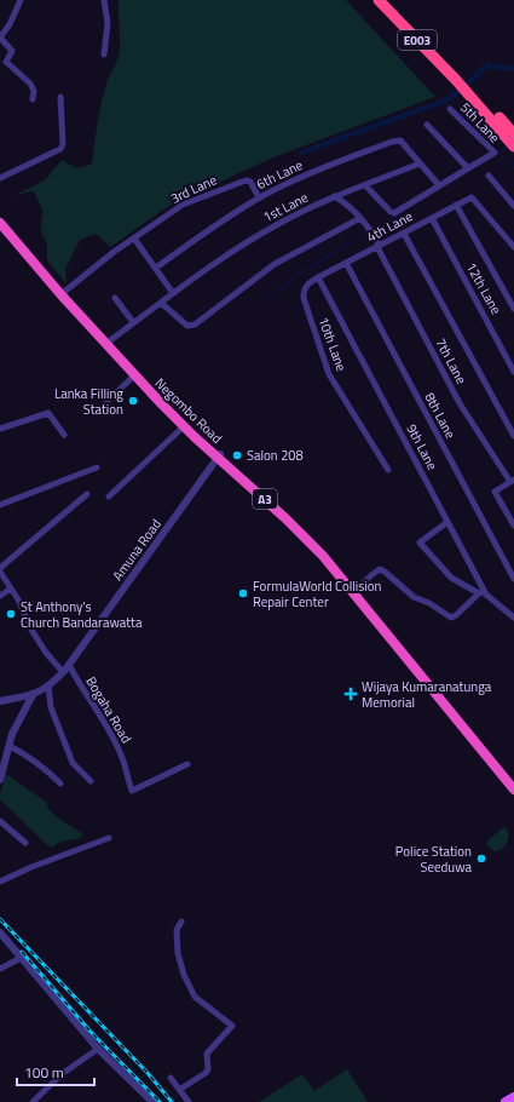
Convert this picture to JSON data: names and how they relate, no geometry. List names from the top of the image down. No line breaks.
{"streets":{"highway":["E003","Negombo Road","A3"],"street":["5th Lane","6th Lane","3rd Lane","1st Lane","4th Lane","12th Lane","10th Lane","7th Lane","8th Lane","9th Lane","Amuna Road","Bogaha Road"]},"crossings":[["6th Lane","3rd Lane"],["6th Lane","1st Lane"],["1st Lane","7th Lane"],["1st Lane","Negombo Road"],["4th Lane","12th Lane"],["4th Lane","10th Lane"],["4th Lane","7th Lane"],["4th Lane","8th Lane"],["4th Lane","9th Lane"],["10th Lane","9th Lane"],["Negombo Road","Amuna Road"],["Amuna Road","Bogaha Road"]],"places":{"other":["Lanka Filling Station","Salon 208","FormulaWorld Collision Repair Center","St Anthony's Church Bandarawatta","Police Station Seeduwa"],"health":["Wijaya Kumaranatunga Memorial"]},"scale_bar":"100 m"}
